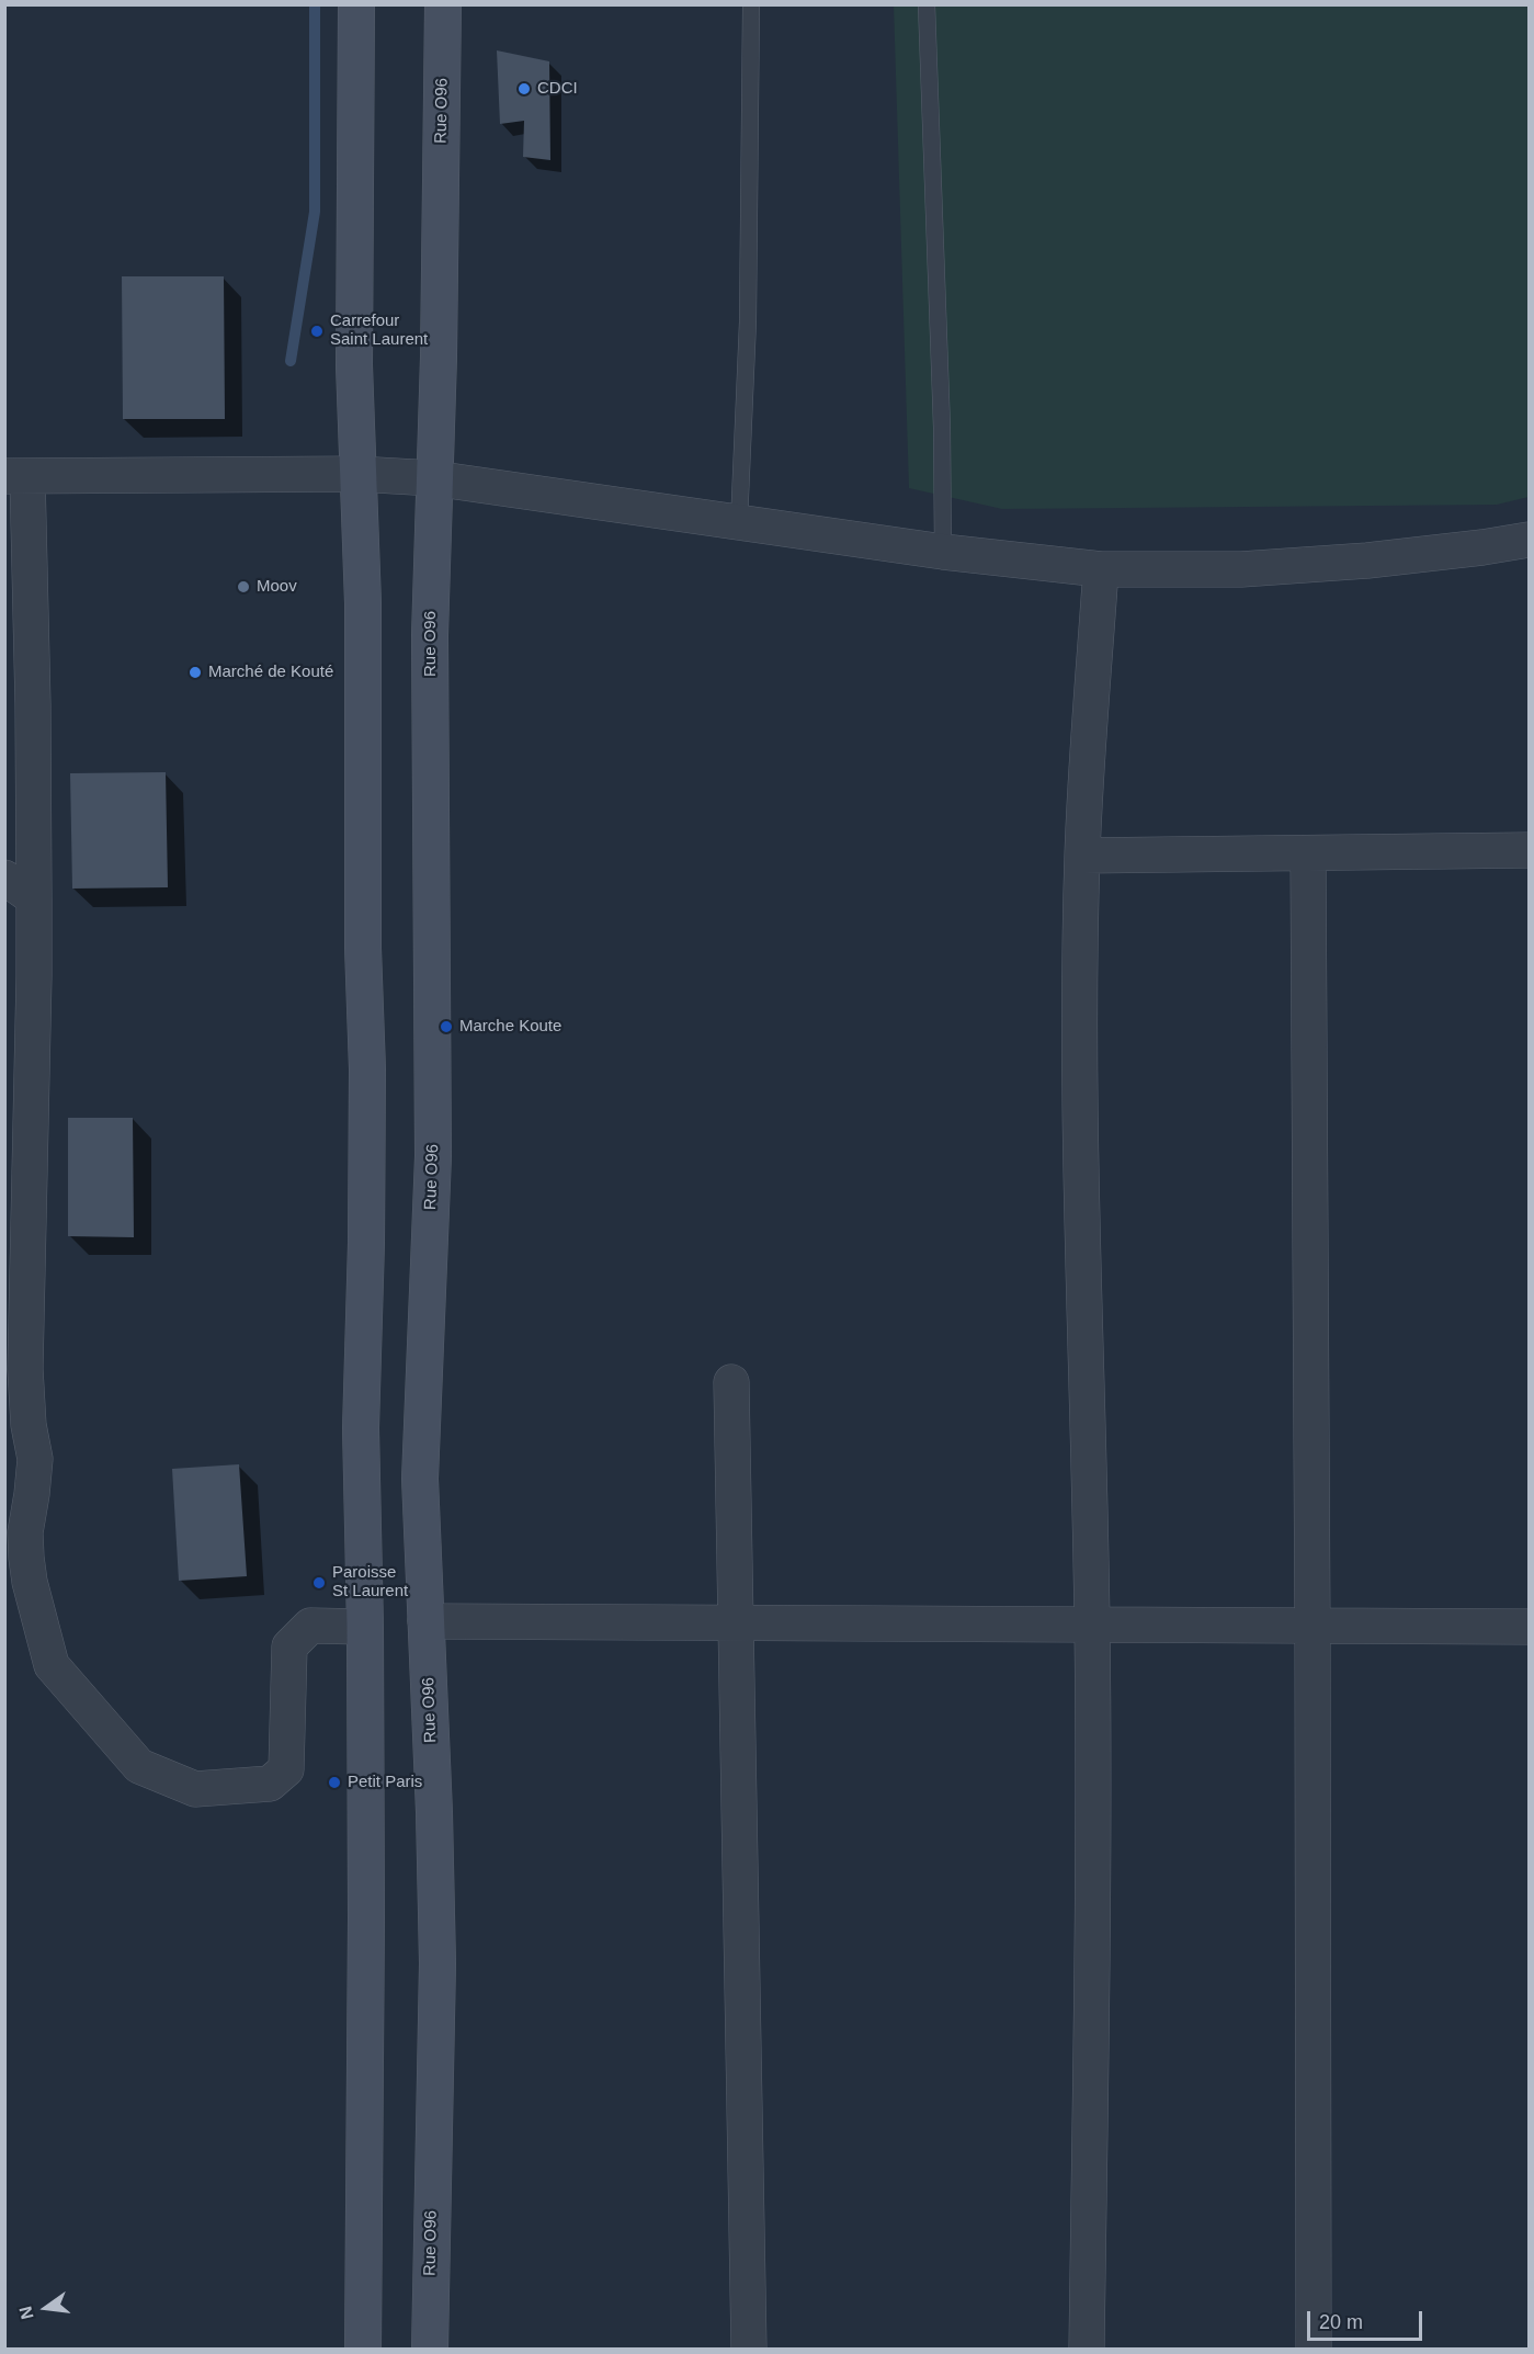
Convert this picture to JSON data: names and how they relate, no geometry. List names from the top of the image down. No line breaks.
{"streets":{"main road":["Rue O96"]},"places":["CDCI","Carrefour Saint Laurent","Moov","Marché de Kouté","Marche Koute","Paroisse St Laurent","Petit Paris"],"scale_bar":"20 m","north":"left"}
